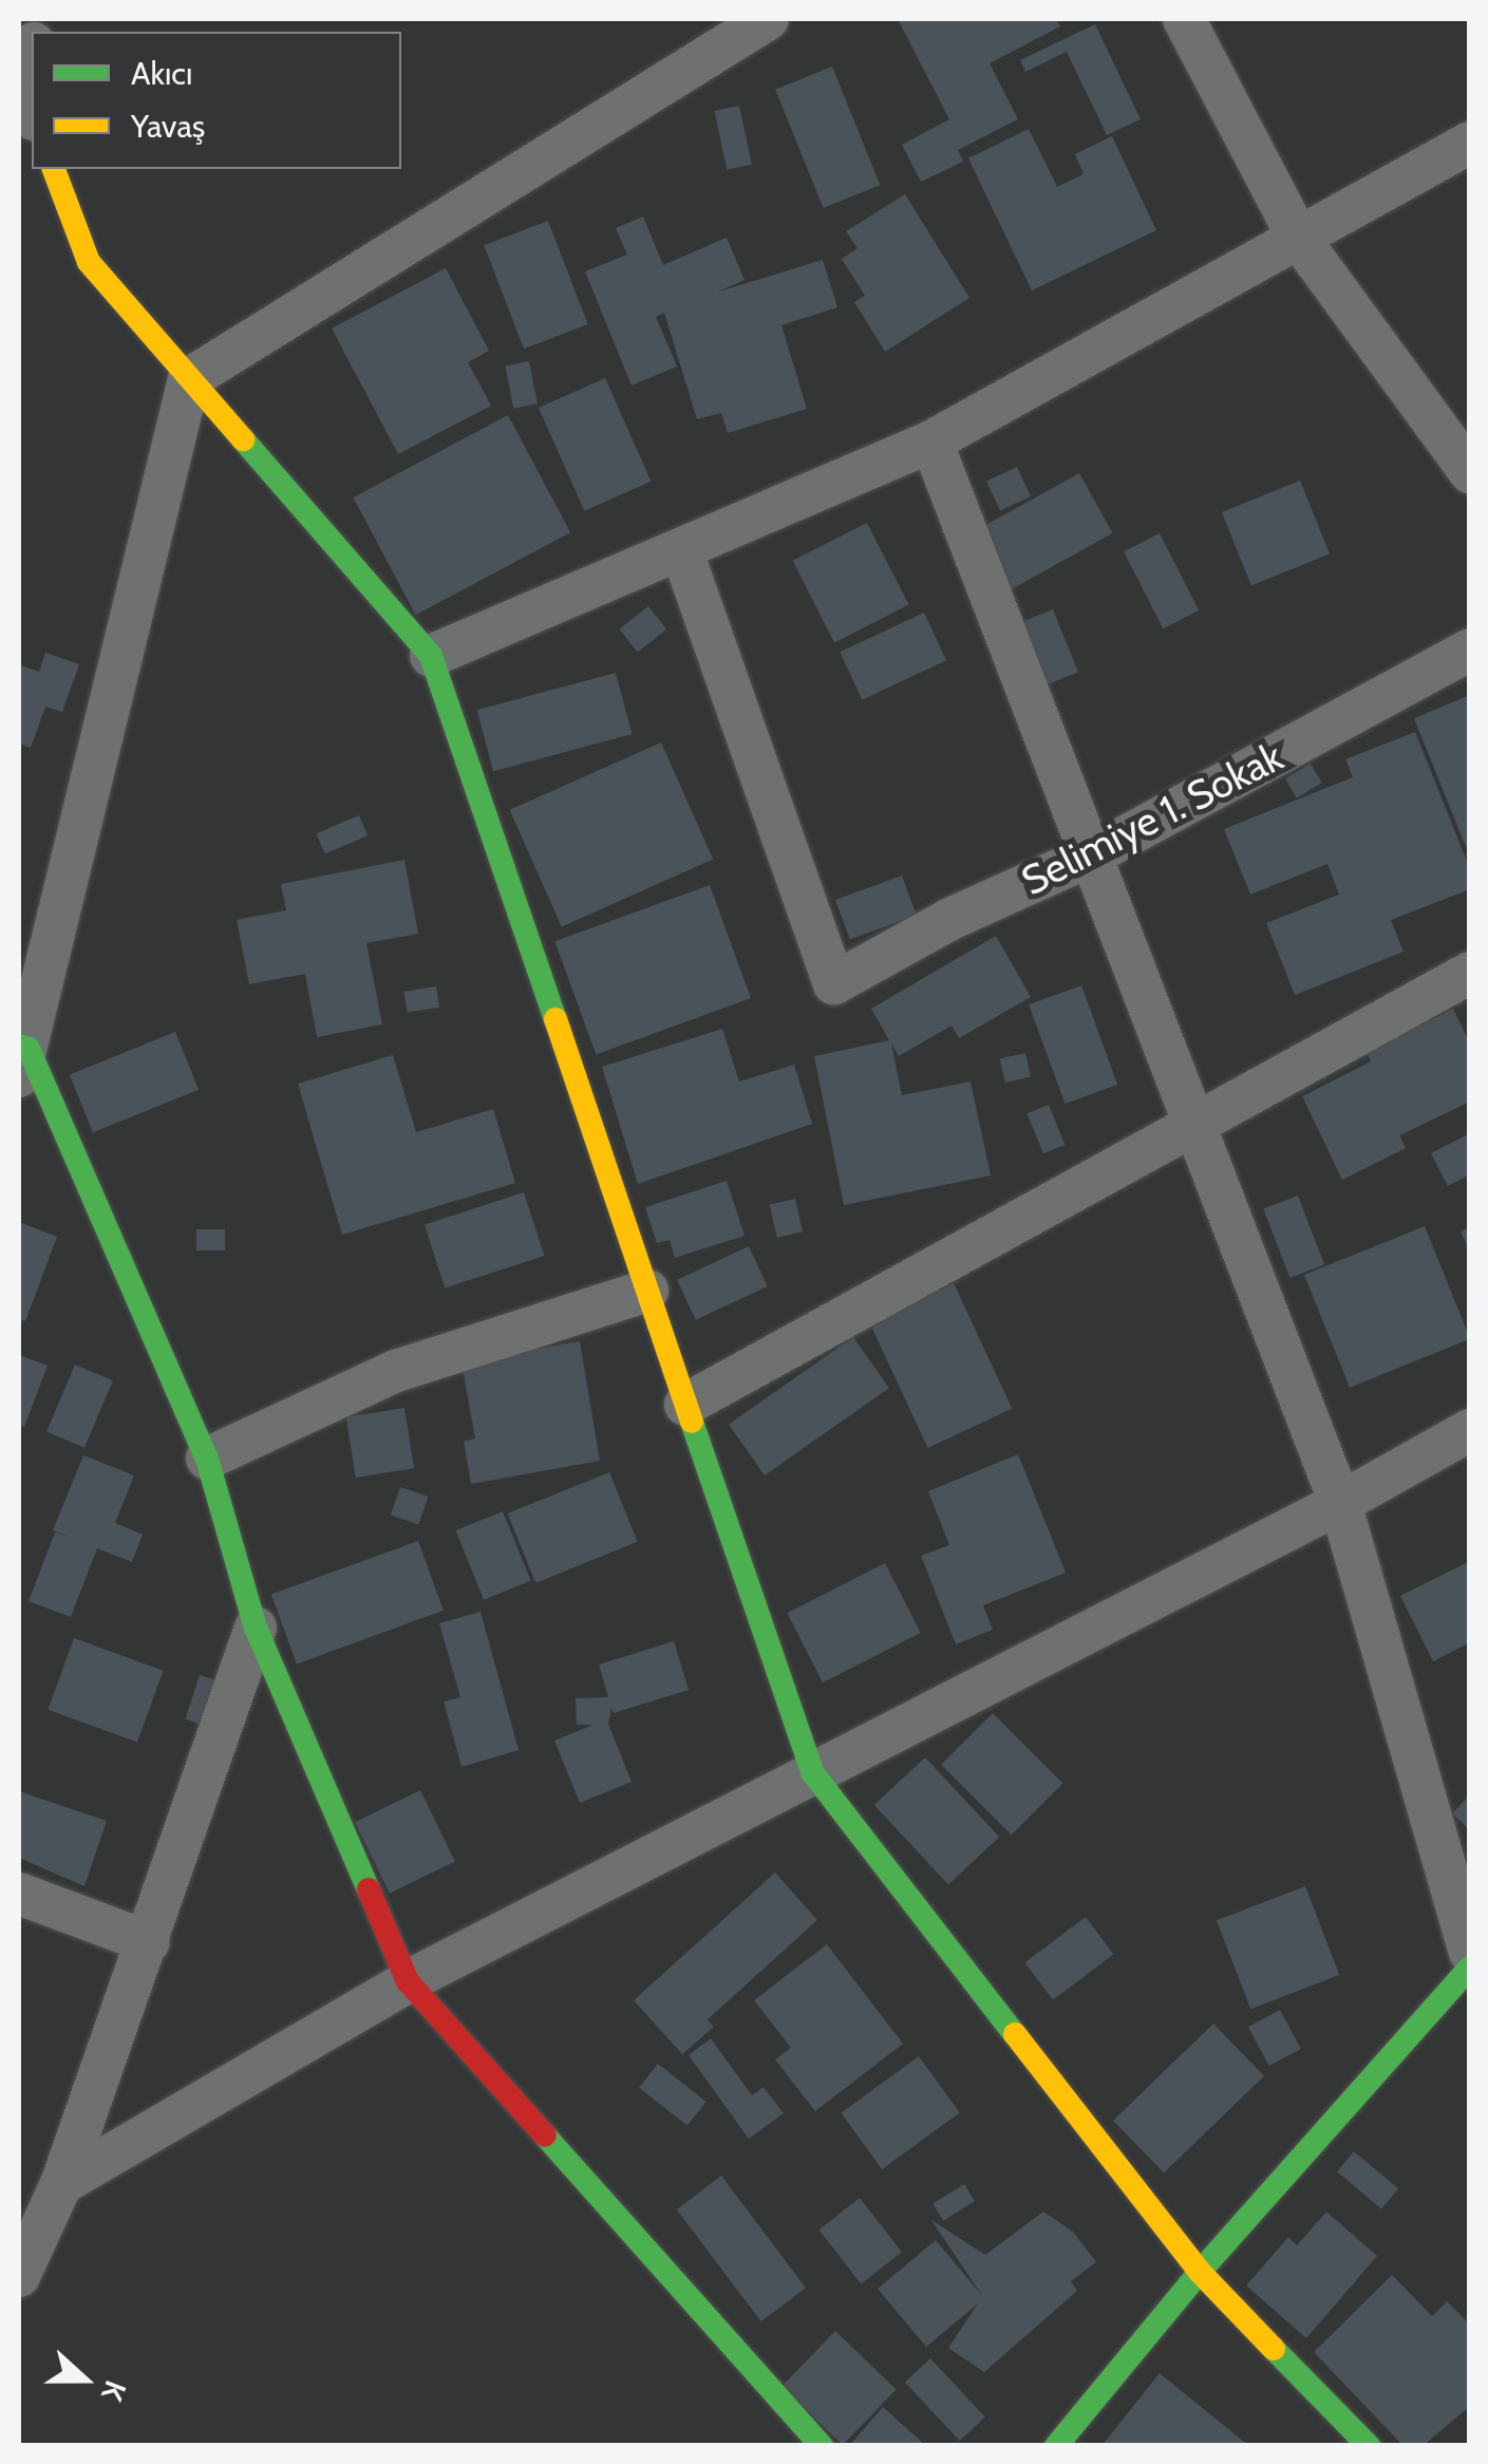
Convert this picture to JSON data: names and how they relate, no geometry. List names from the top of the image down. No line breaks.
{"streets":{"street":["Selimiye 1. Sokak"]},"legend":["Akıcı","Yavaş"],"north":"right"}
